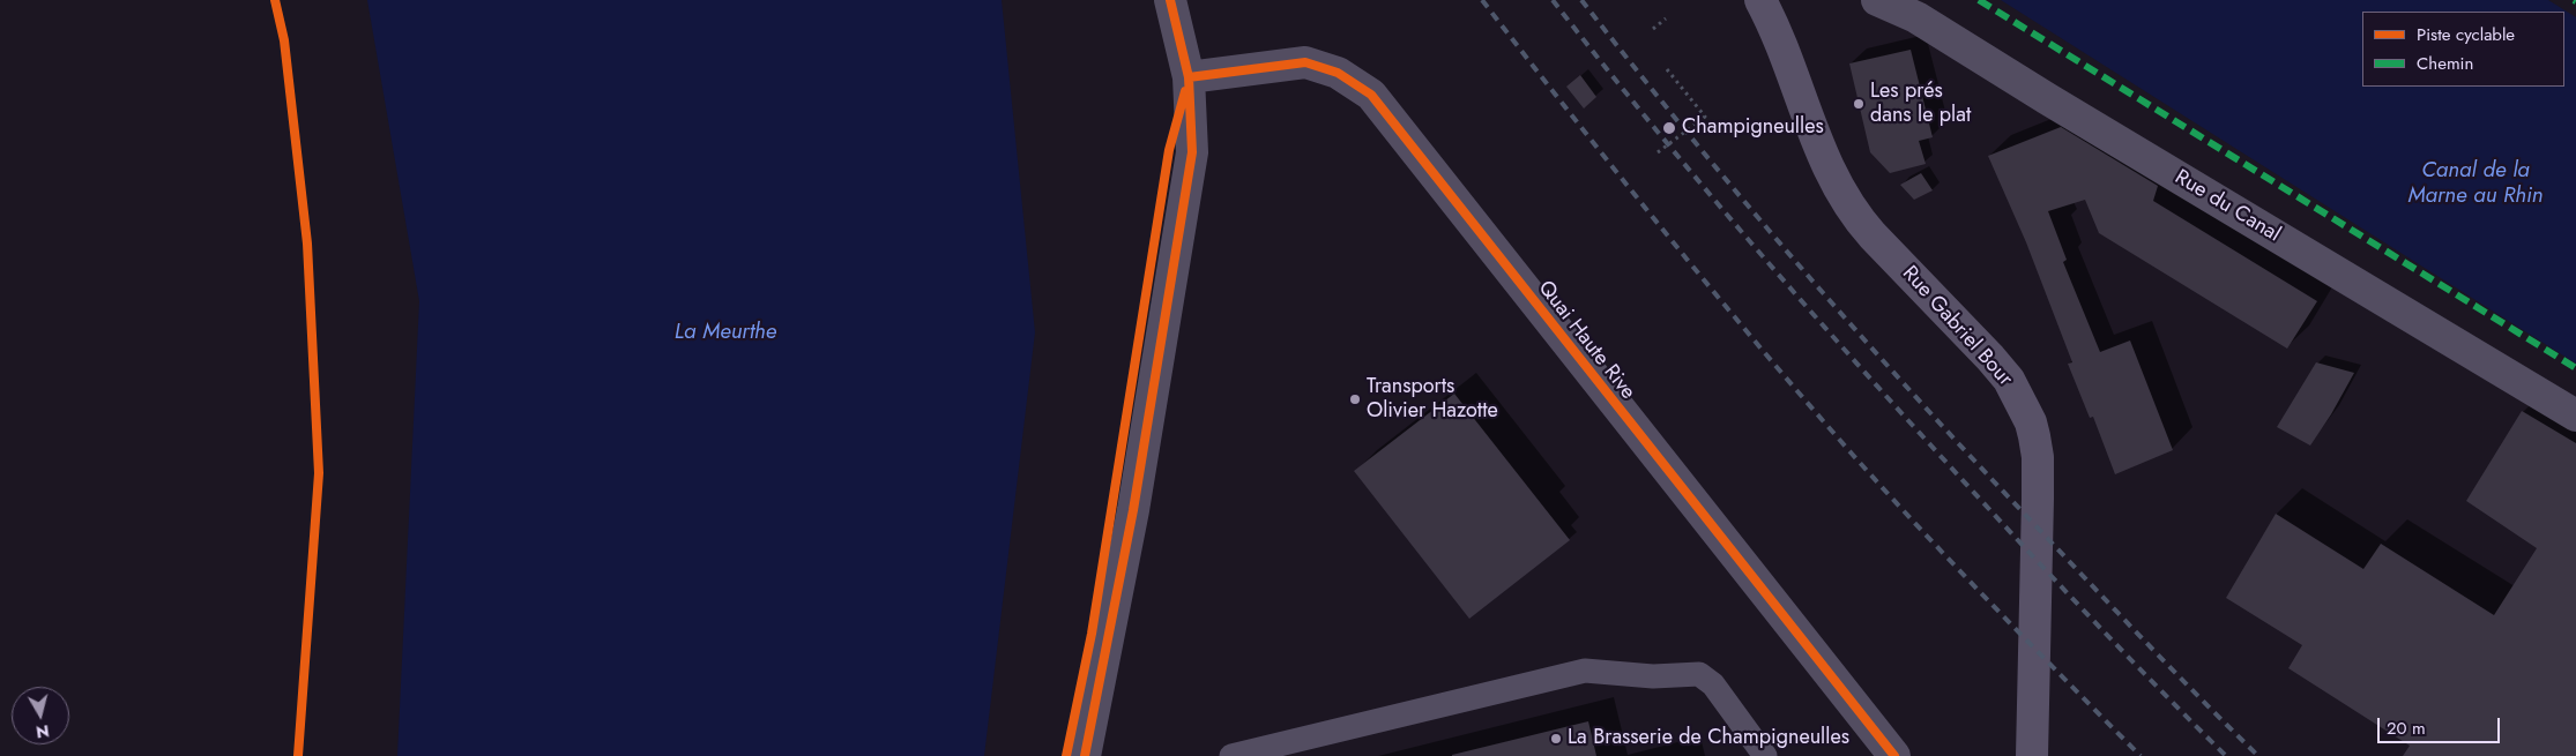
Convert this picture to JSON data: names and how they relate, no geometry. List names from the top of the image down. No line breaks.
{"streets":{"main road":["Rue Gabriel Bour"],"street":["Rue du Canal","Quai Haute Rive"]},"water":["Canal de la Marne au Rhin","La Meurthe"],"places":["Les prés dans le plat","Champigneulles","Transports Olivier Hazotte","La Brasserie de Champigneulles"],"legend":["Piste cyclable","Chemin"],"scale_bar":"20 m","north":"bottom"}
